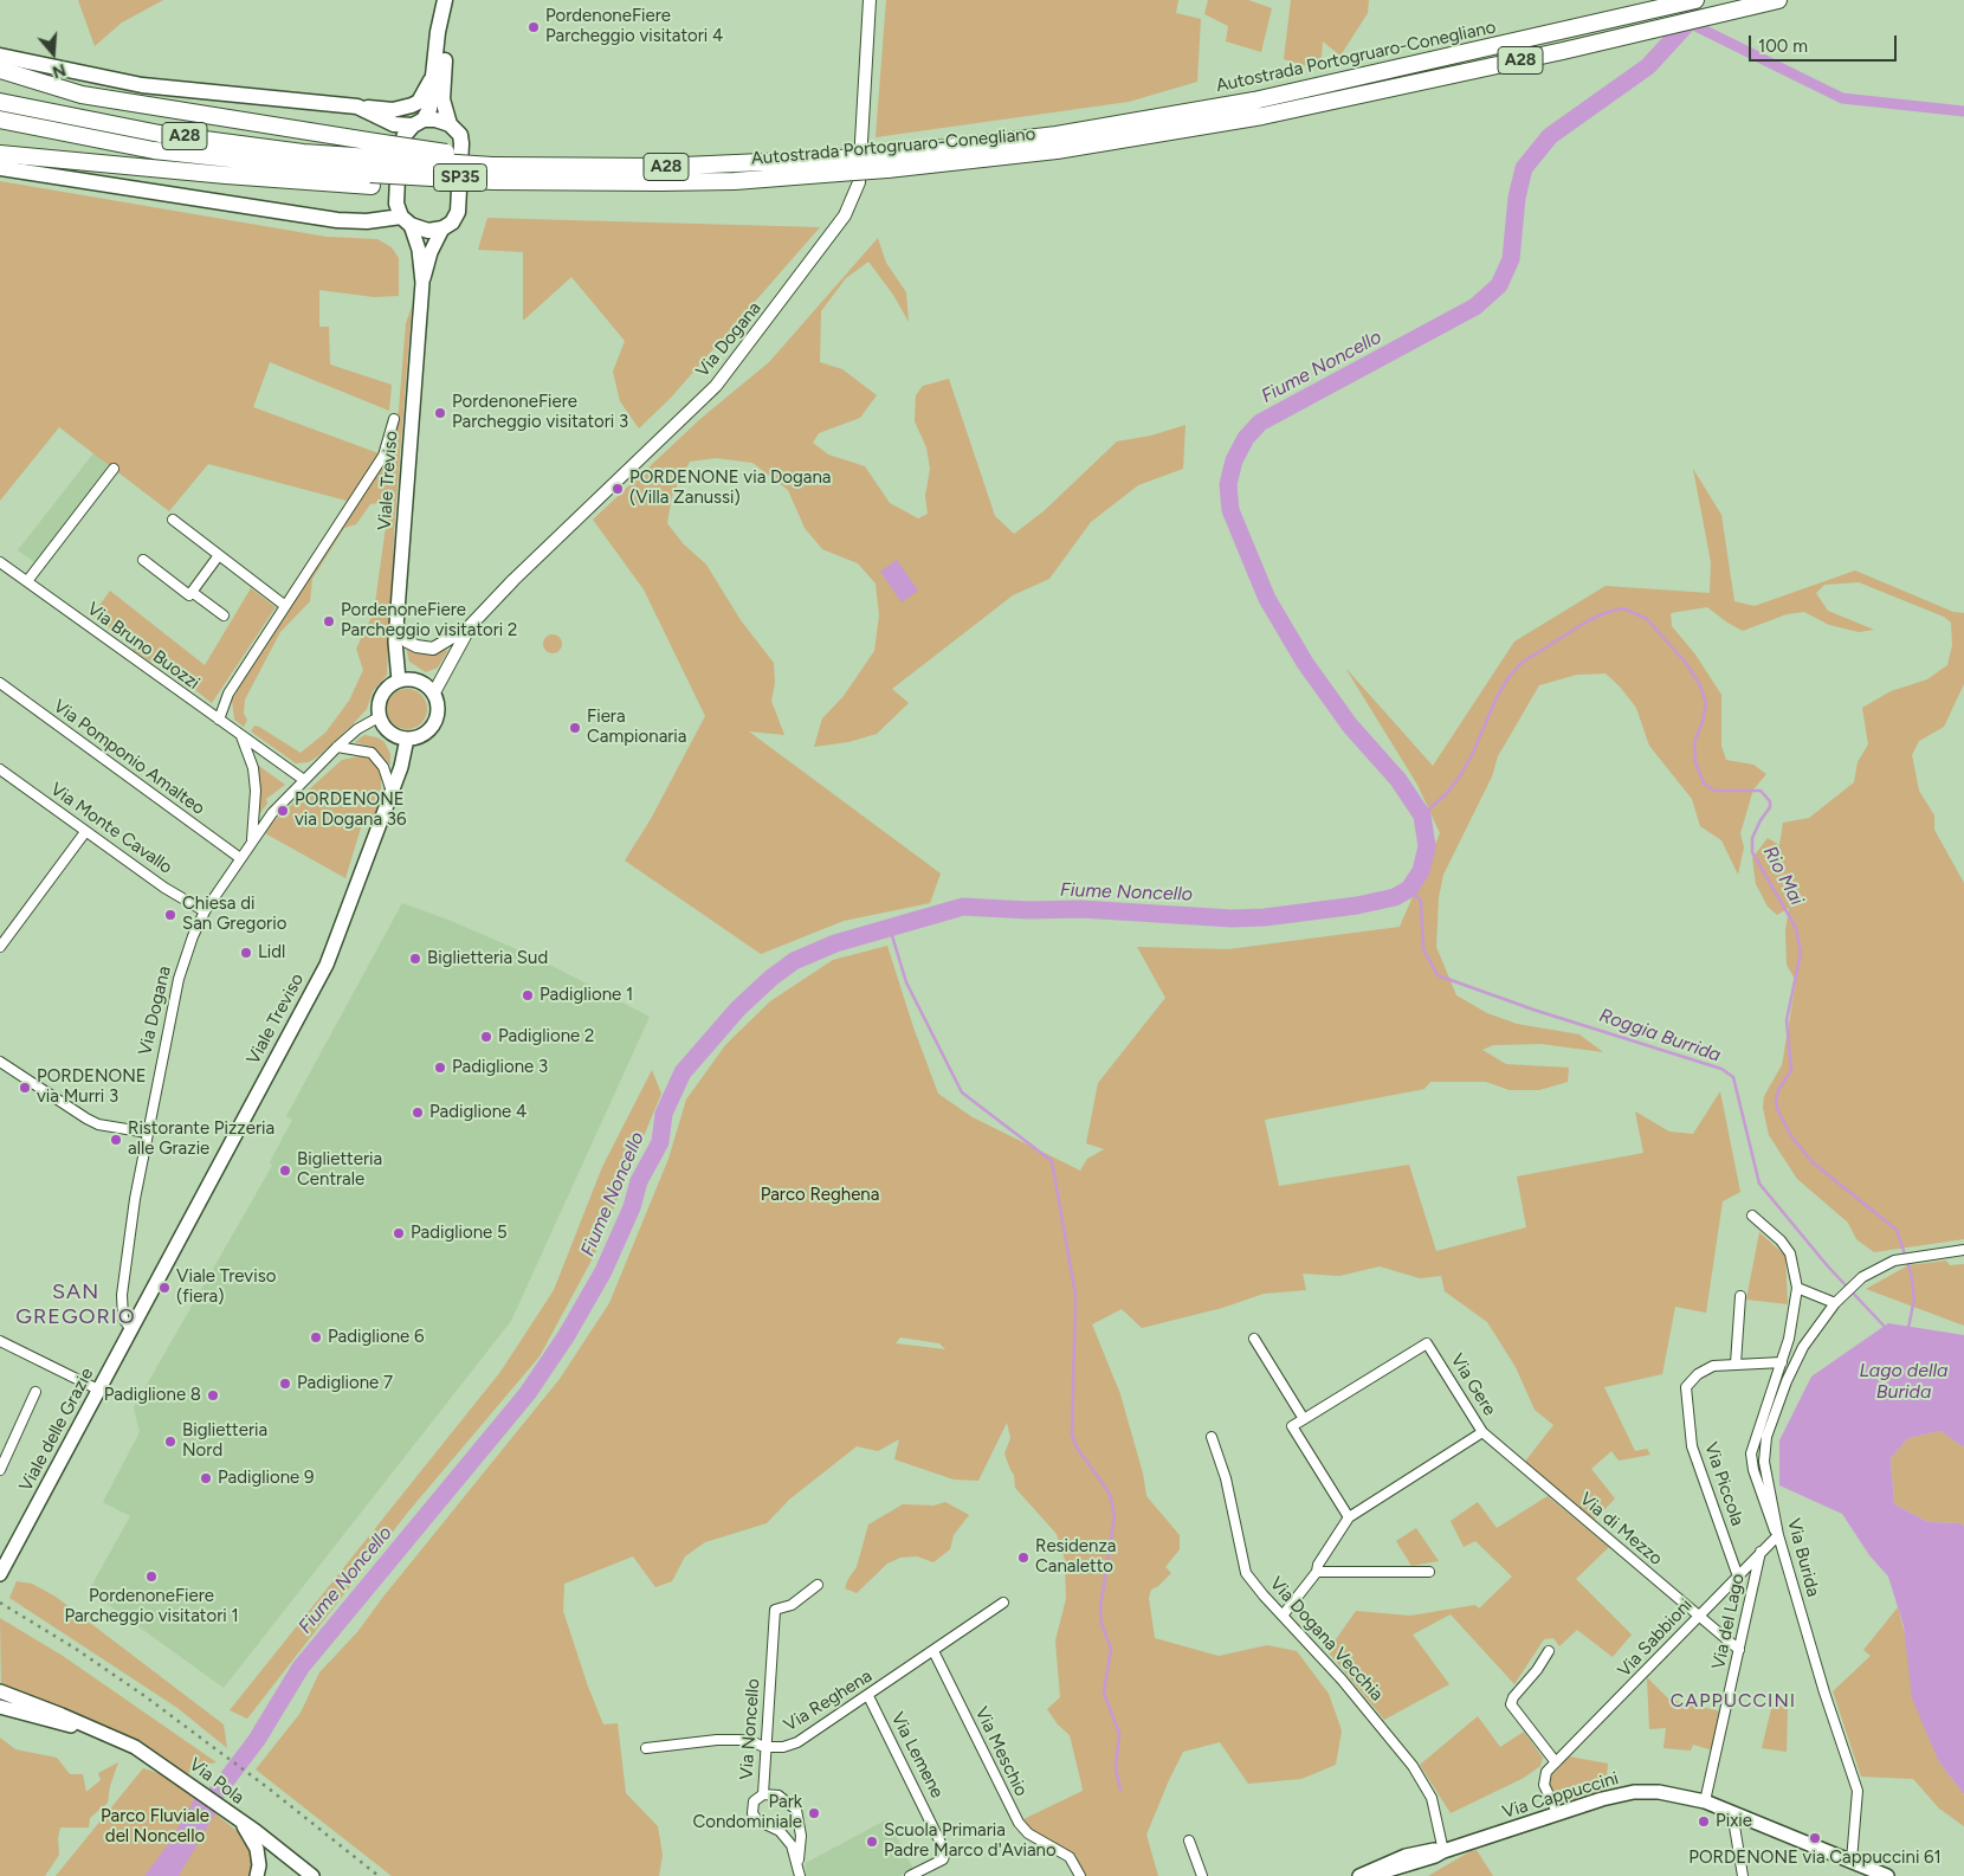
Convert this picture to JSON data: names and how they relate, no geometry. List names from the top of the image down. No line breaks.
{"streets":{"highway":["Autostrada Portogruaro-Conegliano","A28"],"main road":["SP35","Viale Treviso","Viale delle Grazie","Via Pola","Via Cappuccini"],"street":["Via Dogana","Via Bruno Buozzi","Via Pomponio Amalteo","Via Monte Cavallo","Via Gere","Via Piccola","Via di Mezzo","Via Burida","Via del Lago","Via Sabbioni","Via Dogana Vecchia","Via Reghena","Via Noncello","Via Meschio","Via Lemene"]},"crossings":[["Autostrada Portogruaro-Conegliano","A28"],["Via Dogana","Viale Treviso"],["Via Dogana","Via Bruno Buozzi"],["Via Dogana","Via Pomponio Amalteo"],["Via Dogana","Via Monte Cavallo"],["Via Dogana","Viale delle Grazie"],["Viale Treviso","Viale delle Grazie"],["Via Gere","Via di Mezzo"],["Via Gere","Via Dogana Vecchia"],["Via Piccola","Via Burida"],["Via Piccola","Via Sabbioni"],["Via di Mezzo","Via del Lago"],["Via di Mezzo","Via Sabbioni"],["Via Burida","Via Sabbioni"],["Via Burida","Via Cappuccini"],["Via del Lago","Via Sabbioni"],["Via del Lago","Via Cappuccini"],["Via Sabbioni","Via Cappuccini"],["Via Dogana Vecchia","Via Cappuccini"],["Via Reghena","Via Noncello"],["Via Reghena","Via Meschio"],["Via Reghena","Via Lemene"]],"districts":["SAN GREGORIO","CAPPUCCINI"],"water":["Fiume Noncello","Rio Mai","Roggia Burrida","Lago della Burida"],"parks":["Parco Reghena","Parco Fluviale del Noncello"],"places":["PordenoneFiere Parcheggio visitatori 4","PordenoneFiere Parcheggio visitatori 3","PORDENONE via Dogana (Villa Zanussi)","PordenoneFiere Parcheggio visitatori 2","Fiera Campionaria","PORDENONE via Dogana 36","Chiesa di San Gregorio","Lidl","Biglietteria Sud","Padiglione 1","Padiglione 2","Padiglione 3","PORDENONE via Murri 3","Padiglione 4","Ristorante Pizzeria alle Grazie","Biglietteria Centrale","Padiglione 5","Viale Treviso (fiera)","Padiglione 6","Padiglione 7","Padiglione 8","Biglietteria Nord","Padiglione 9","Residenza Canaletto","PordenoneFiere Parcheggio visitatori 1","Park Condominiale","Pixie","PORDENONE via Cappuccini 61","Scuola Primaria Padre Marco d'Aviano"],"scale_bar":"100 m","north":"bottom"}
